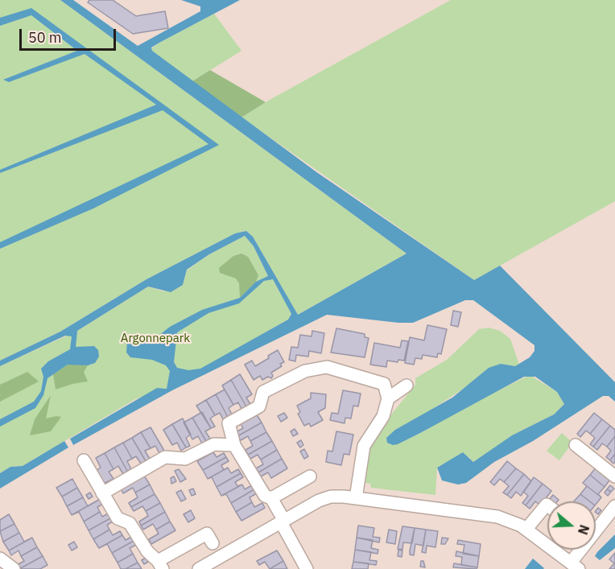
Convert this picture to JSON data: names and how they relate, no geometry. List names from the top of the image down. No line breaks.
{"parks":["Argonnepark"],"scale_bar":"50 m","north":"right"}
